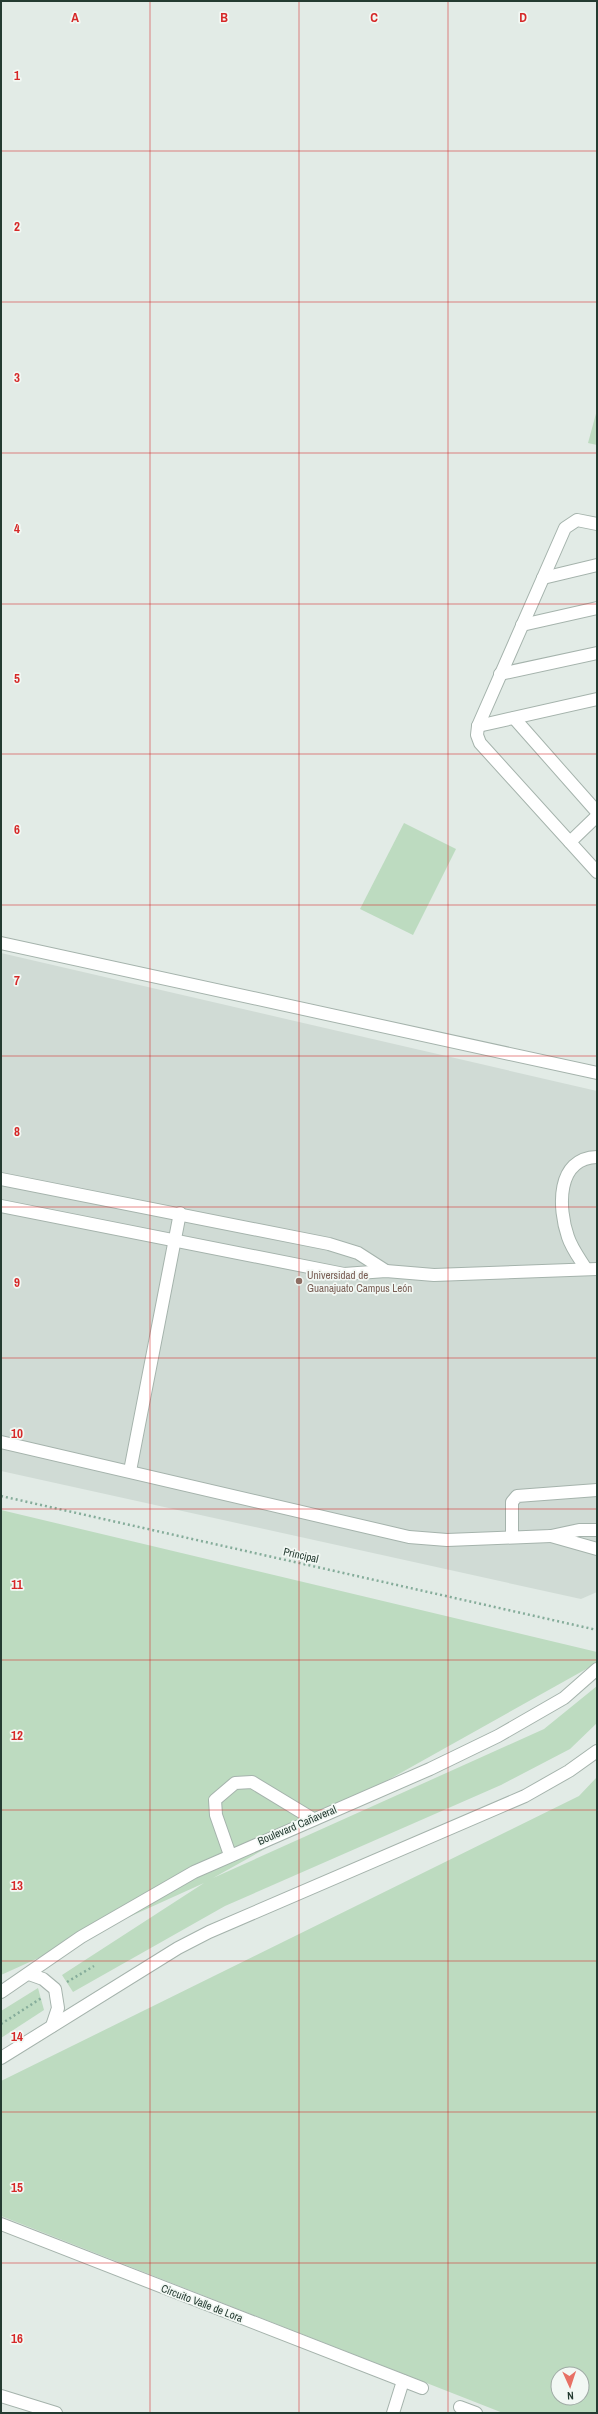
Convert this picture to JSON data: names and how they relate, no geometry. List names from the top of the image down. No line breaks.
{"streets":{"street":["Boulevard Cañaveral","Circuito Valle de Lora"],"path":["Principal"]},"places":["Universidad de Guanajuato Campus León"],"north":"bottom","grid":{"columns":["A","B","C","D"],"rows":["1","2","3","4","5","6","7","8","9","10","11","12","13","14","15","16"]}}
